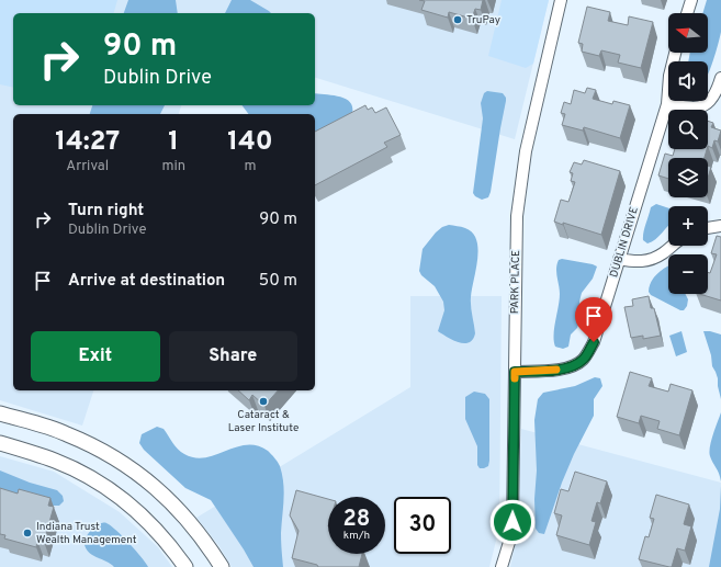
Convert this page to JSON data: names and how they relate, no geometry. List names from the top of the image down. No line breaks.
{"streets":{"street":["DUBLIN DRIVE","PARK PLACE"]},"crossings":[["DUBLIN DRIVE","PARK PLACE"]],"places":["TruPay","Cataract & Laser Institute","Indiana Trust Wealth Management"],"north":"left","page":{"map_buttons":["+","−"],"turn":["90 m","Dublin Drive"],"eta":["14:27","Arrival","1","min","140","m"],"list":[{"name":"Turn right","note":"Dublin Drive","value":"90 m"},{"name":"Arrive at destination","value":"50 m"}],"buttons":["Exit","Share"],"speed":"28 km/h","limit":"30"}}
